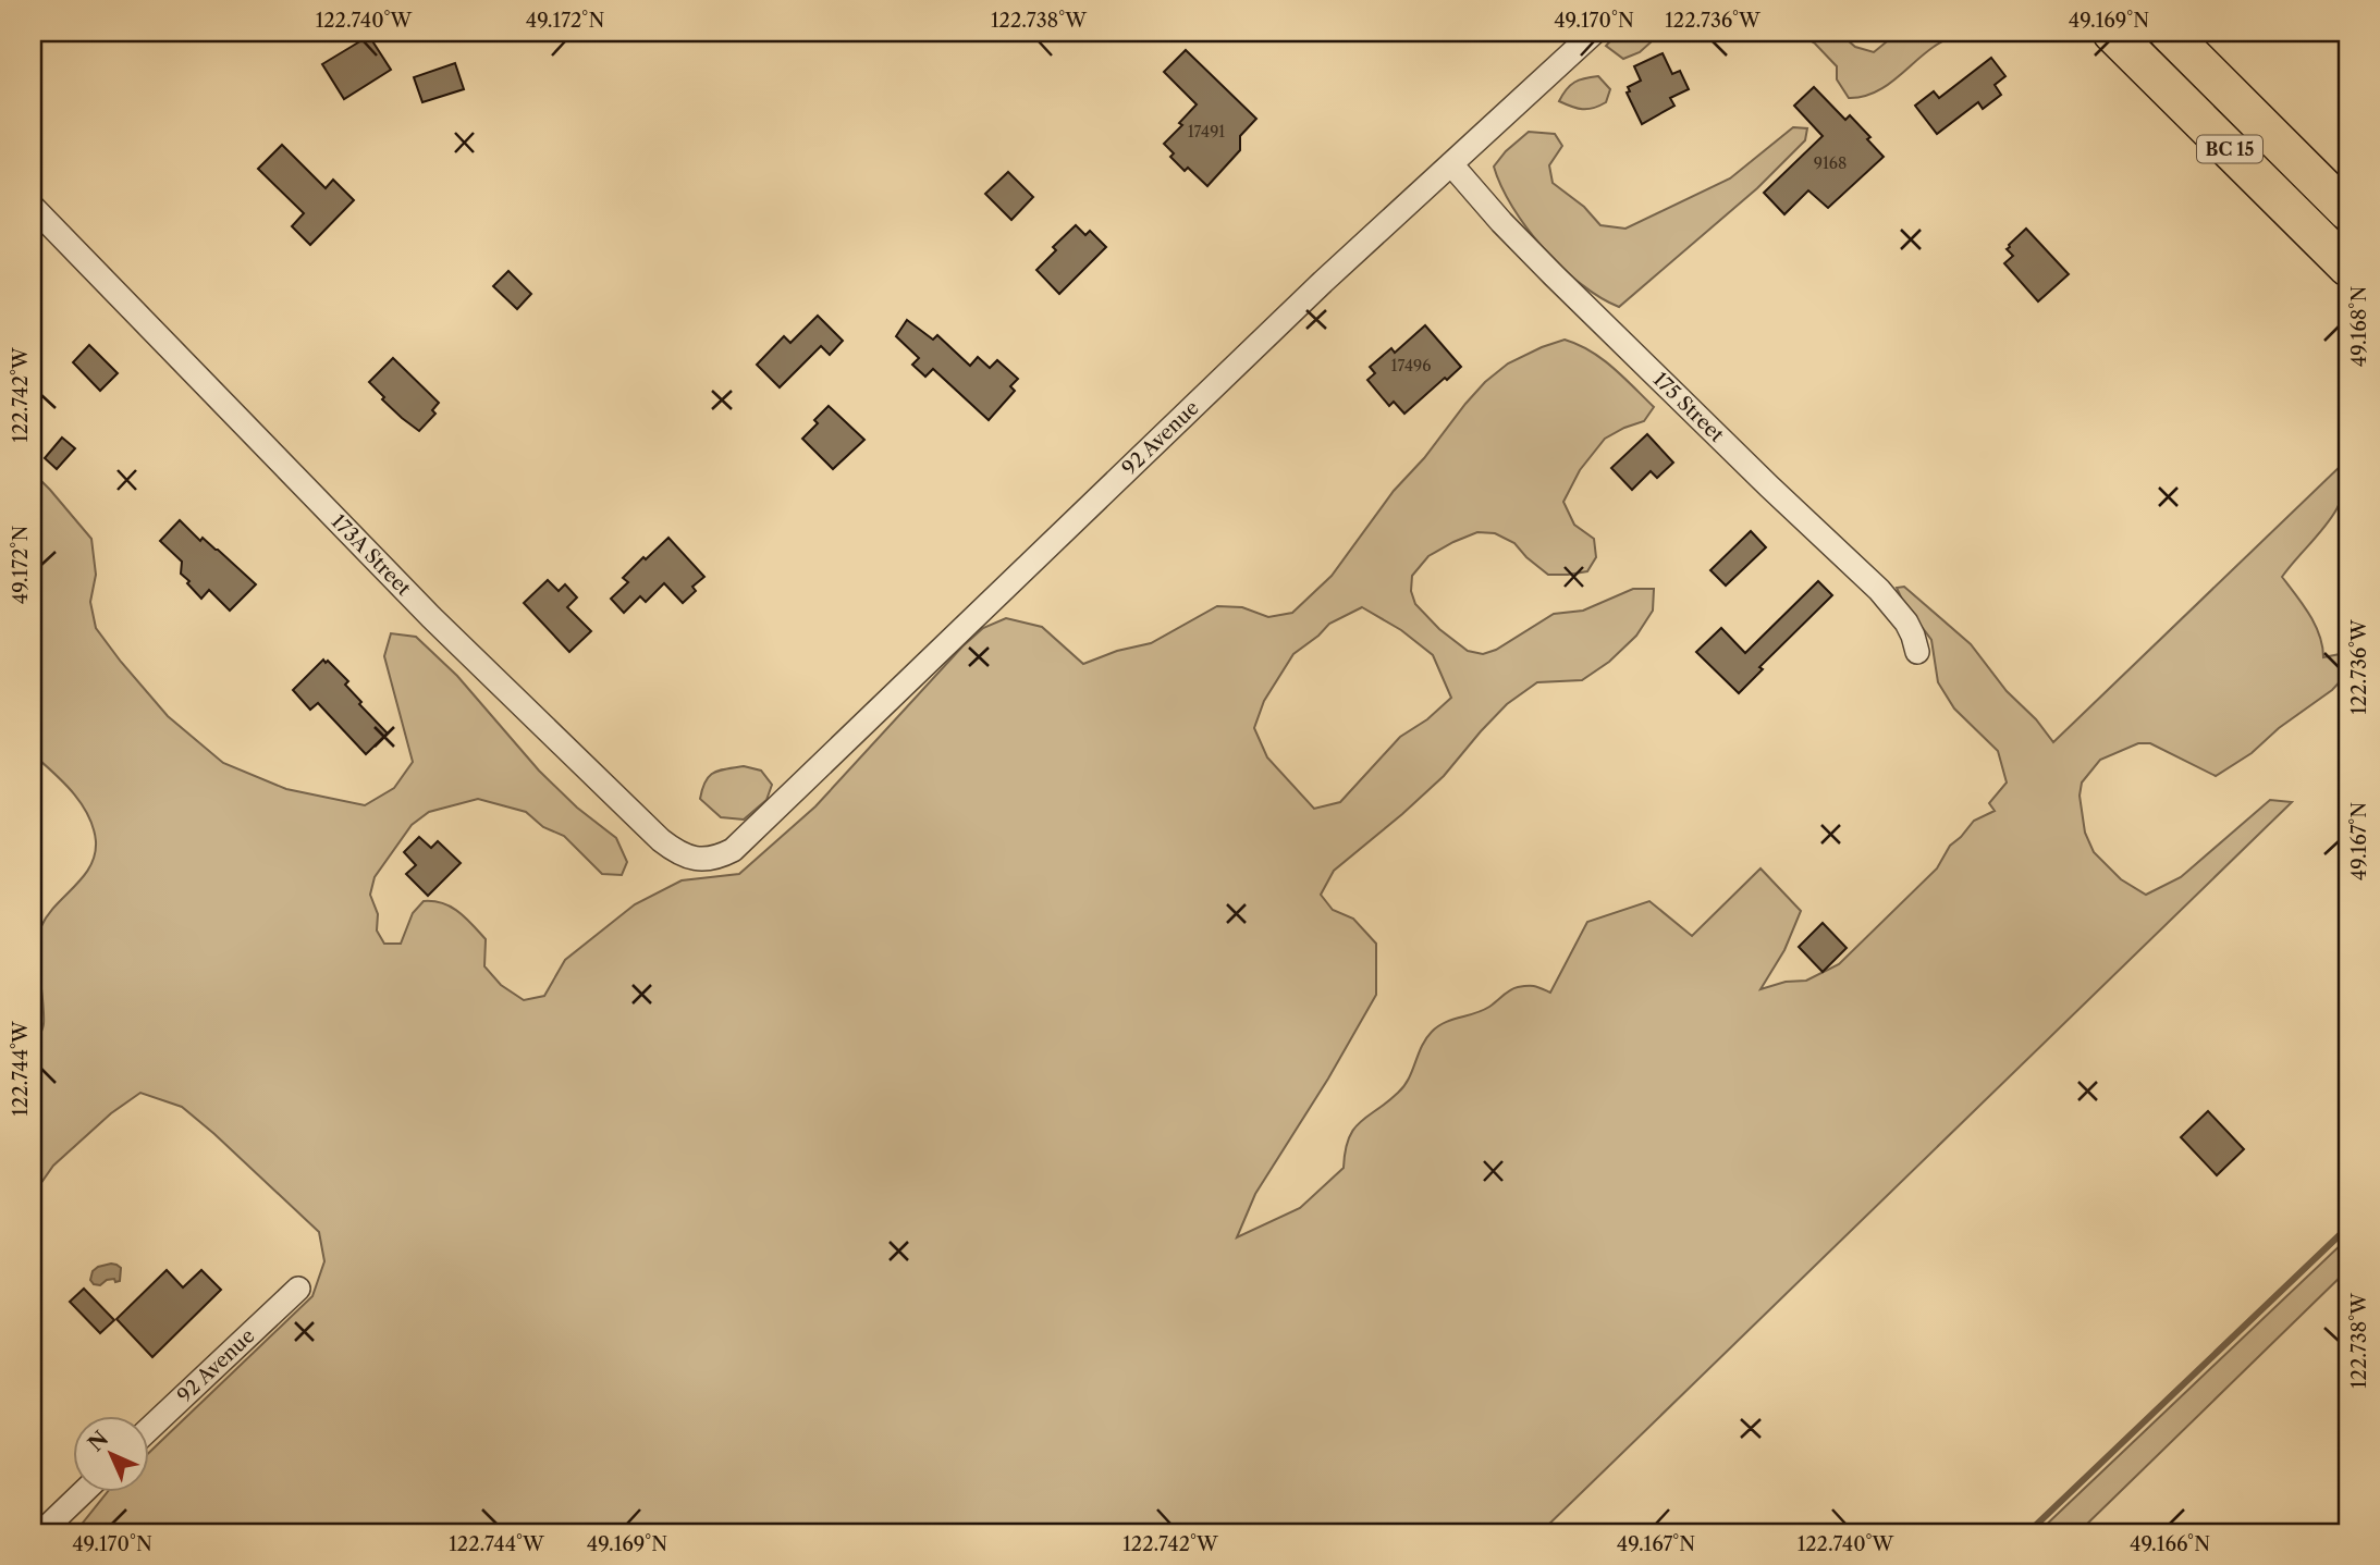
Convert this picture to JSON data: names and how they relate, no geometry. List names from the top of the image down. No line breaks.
{"streets":{"highway":["BC 15"],"street":["175 Street","92 Avenue","173A Street"]},"crossings":[["175 Street","92 Avenue"],["92 Avenue","173A Street"]],"house_numbers":["17491","9168","17496"],"north":"top left","coordinates":["122.740°W","49.172°N","122.738°W","49.170°N","122.736°W","49.169°N","49.168°N","122.742°W","49.167°N","122.744°W","49.166°N"]}
